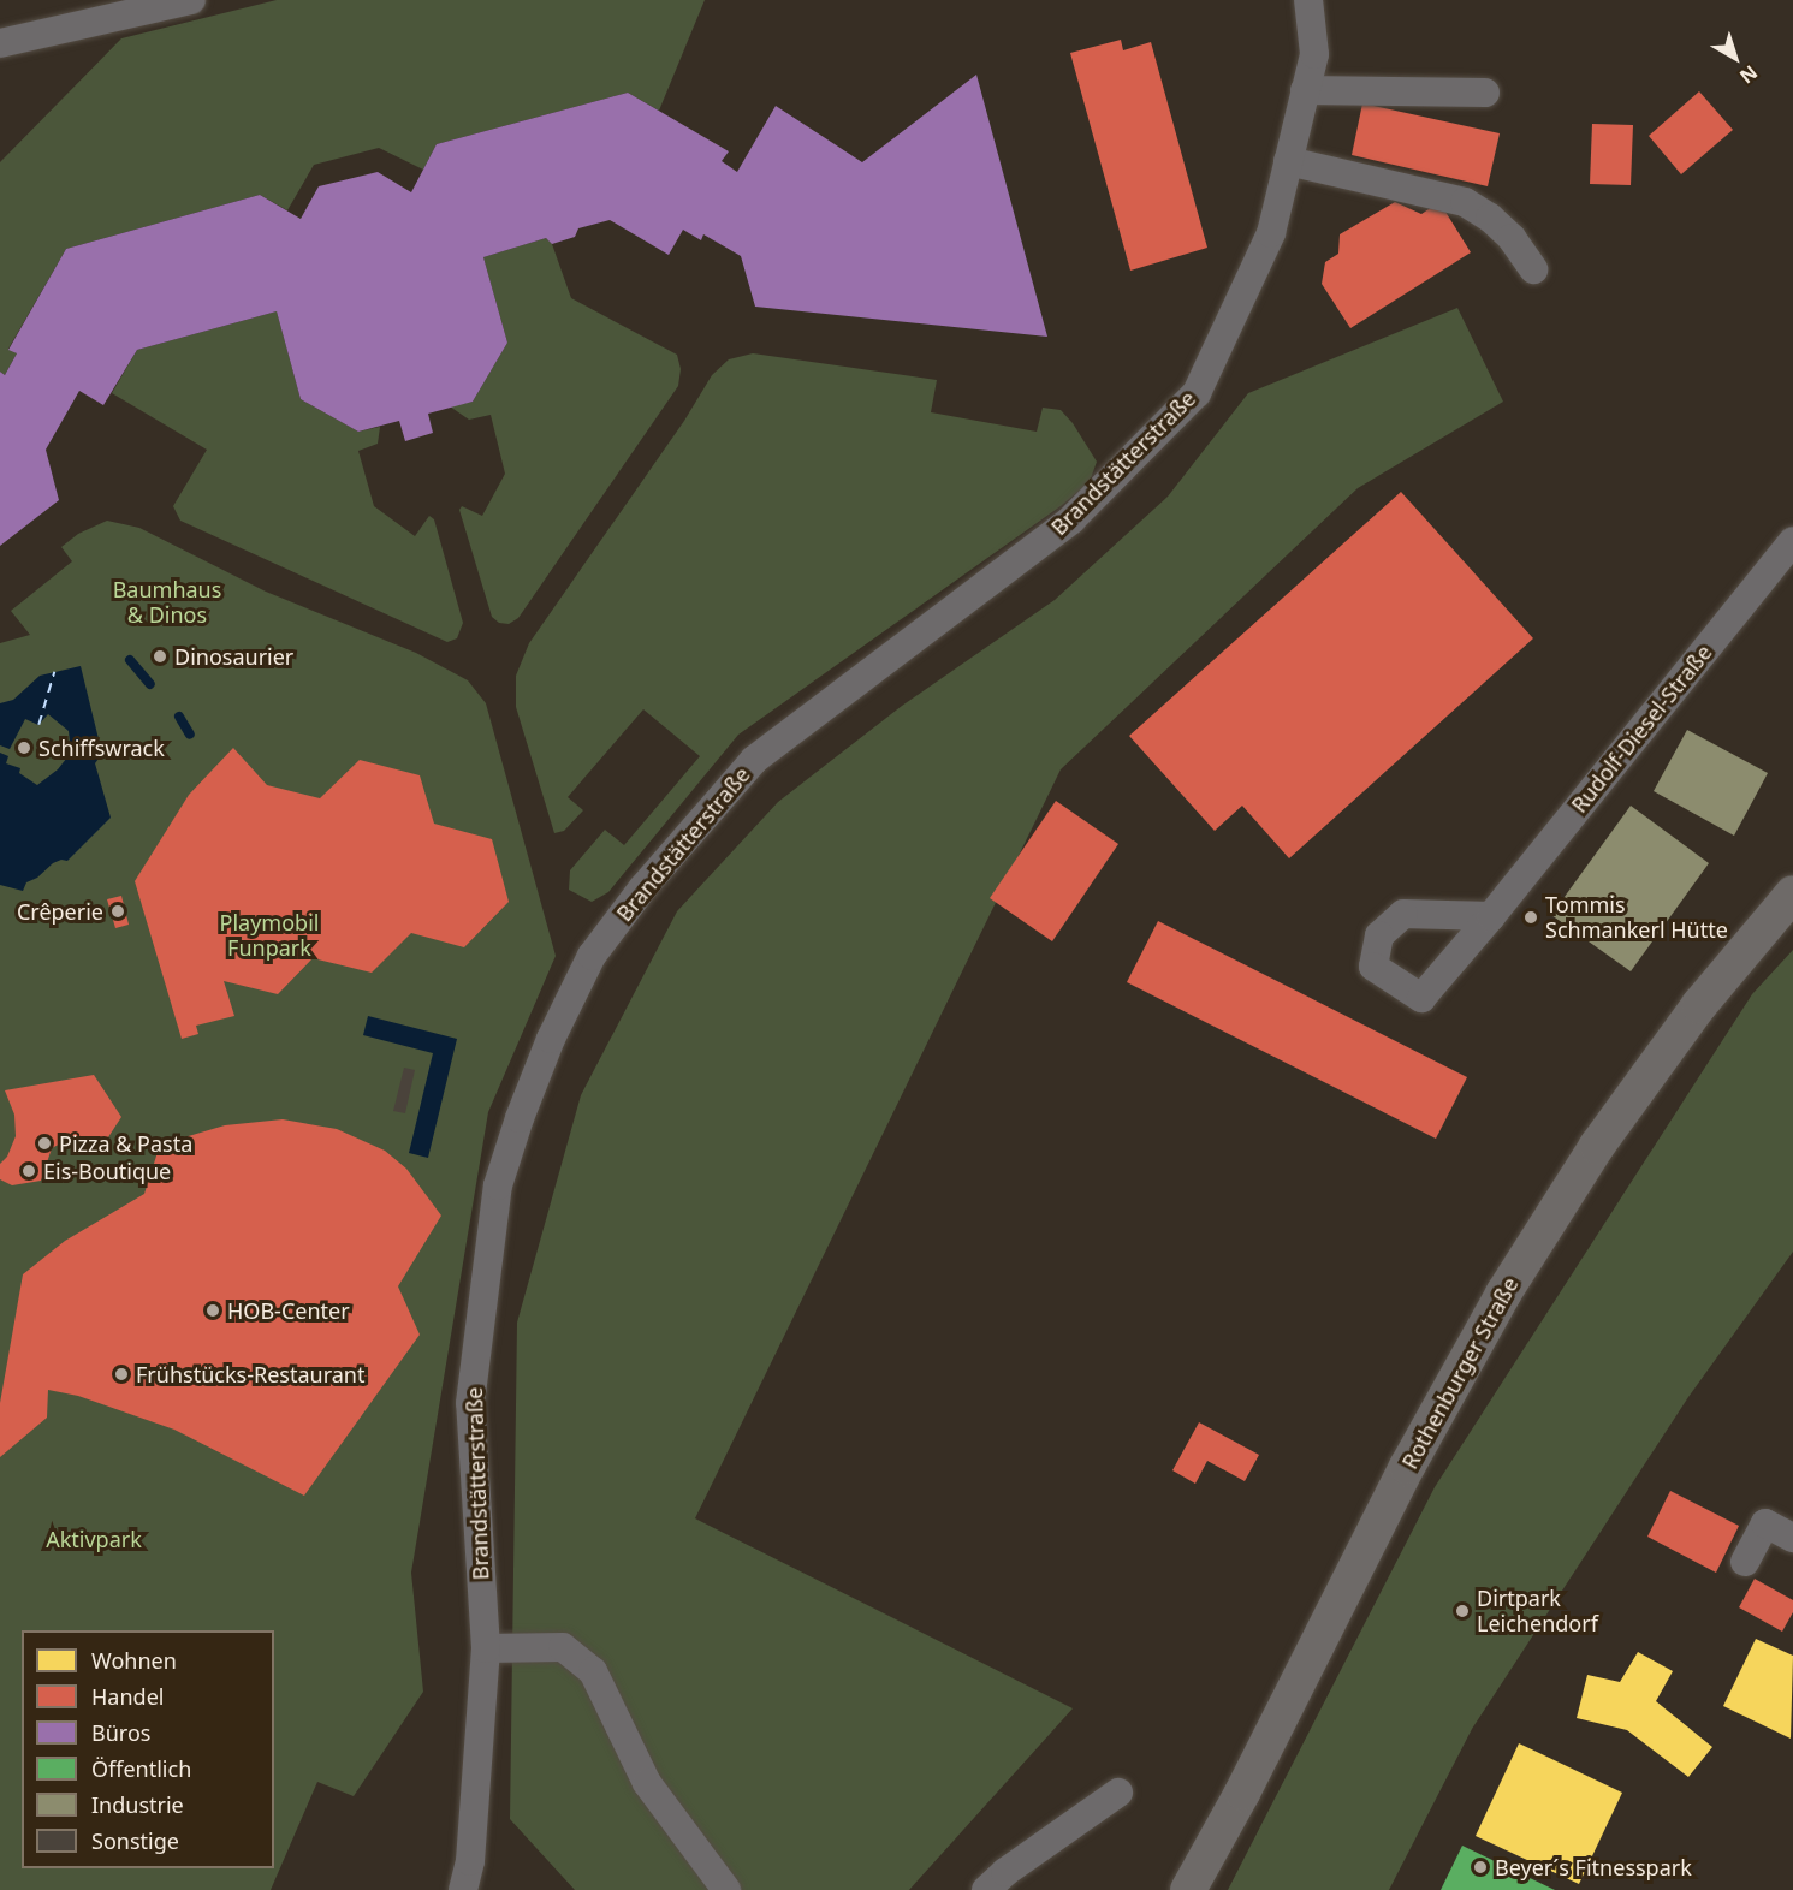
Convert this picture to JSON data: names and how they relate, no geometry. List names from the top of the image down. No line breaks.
{"streets":{"main road":["Rothenburger Straße"],"street":["Brandstätterstraße","Rudolf-Diesel-Straße"]},"parks":["Baumhaus & Dinos","Playmobil Funpark","Aktivpark"],"places":["Dinosaurier","Schiffswrack","Crêperie","Tommis Schmankerl Hütte","Pizza & Pasta","Eis-Boutique","HOB-Center","Frühstücks-Restaurant","Dirtpark Leichendorf","Beyer´s Fitnesspark"],"legend":["Wohnen","Handel","Büros","Öffentlich","Industrie","Sonstige"],"north":"bottom right"}
